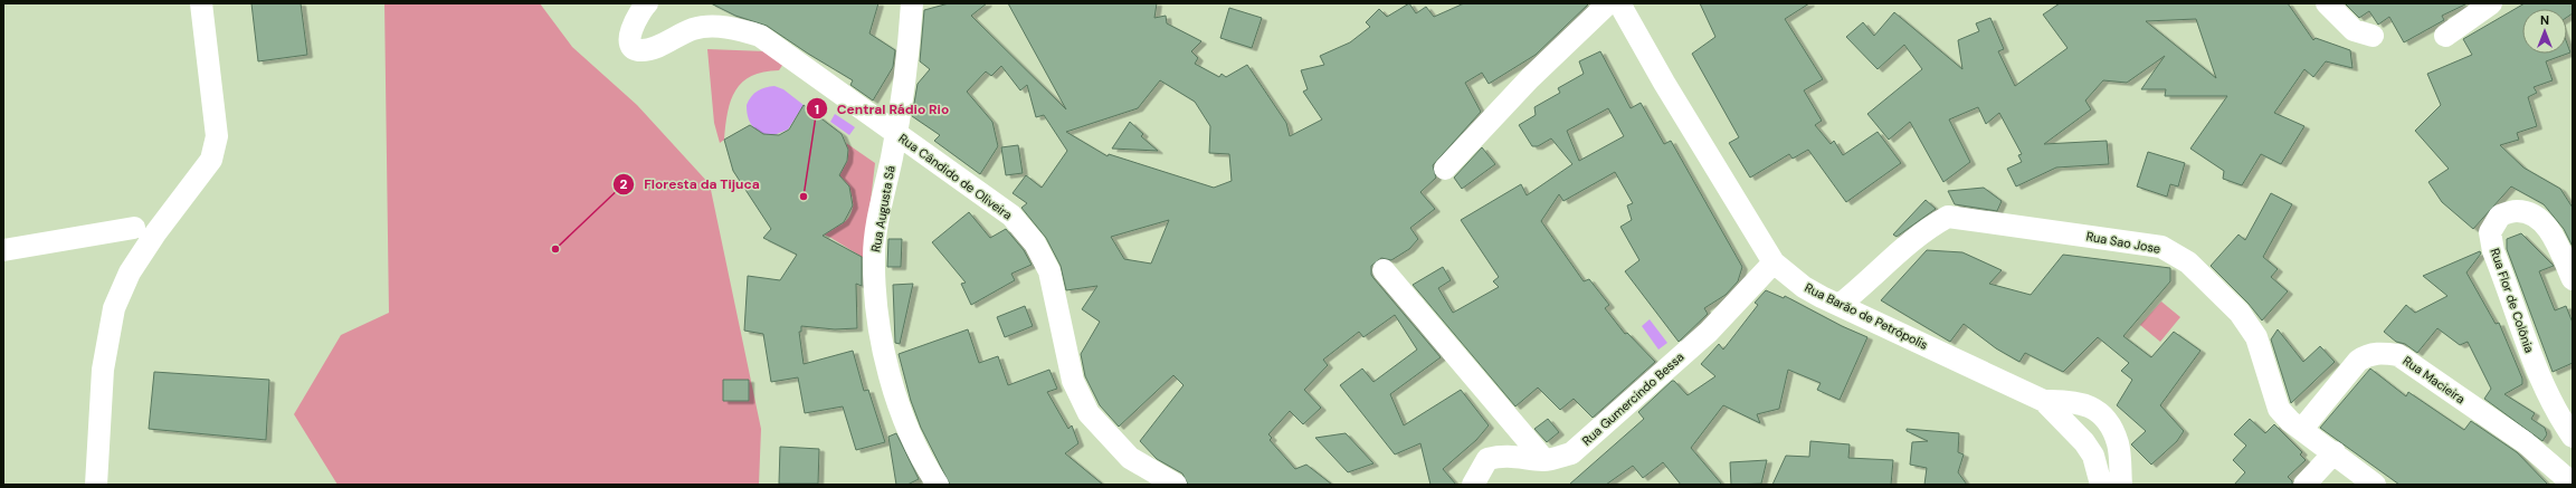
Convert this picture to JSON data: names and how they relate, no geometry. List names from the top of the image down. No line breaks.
{"streets":{"street":["Rua Cândido de Oliveira","Rua Augusta Sá","Rua Sao Jose","Rua Flor de Colônia","Rua Barão de Petrópolis","Rua Macieira","Rua Gumercindo Bessa"]},"crossings":[["Rua Cândido de Oliveira","Rua Augusta Sá"],["Rua Sao Jose","Rua Barão de Petrópolis"],["Rua Sao Jose","Rua Macieira"],["Rua Barão de Petrópolis","Rua Gumercindo Bessa"]],"places":["Central Rádio Rio","Floresta da Tijuca"],"north":"top"}
